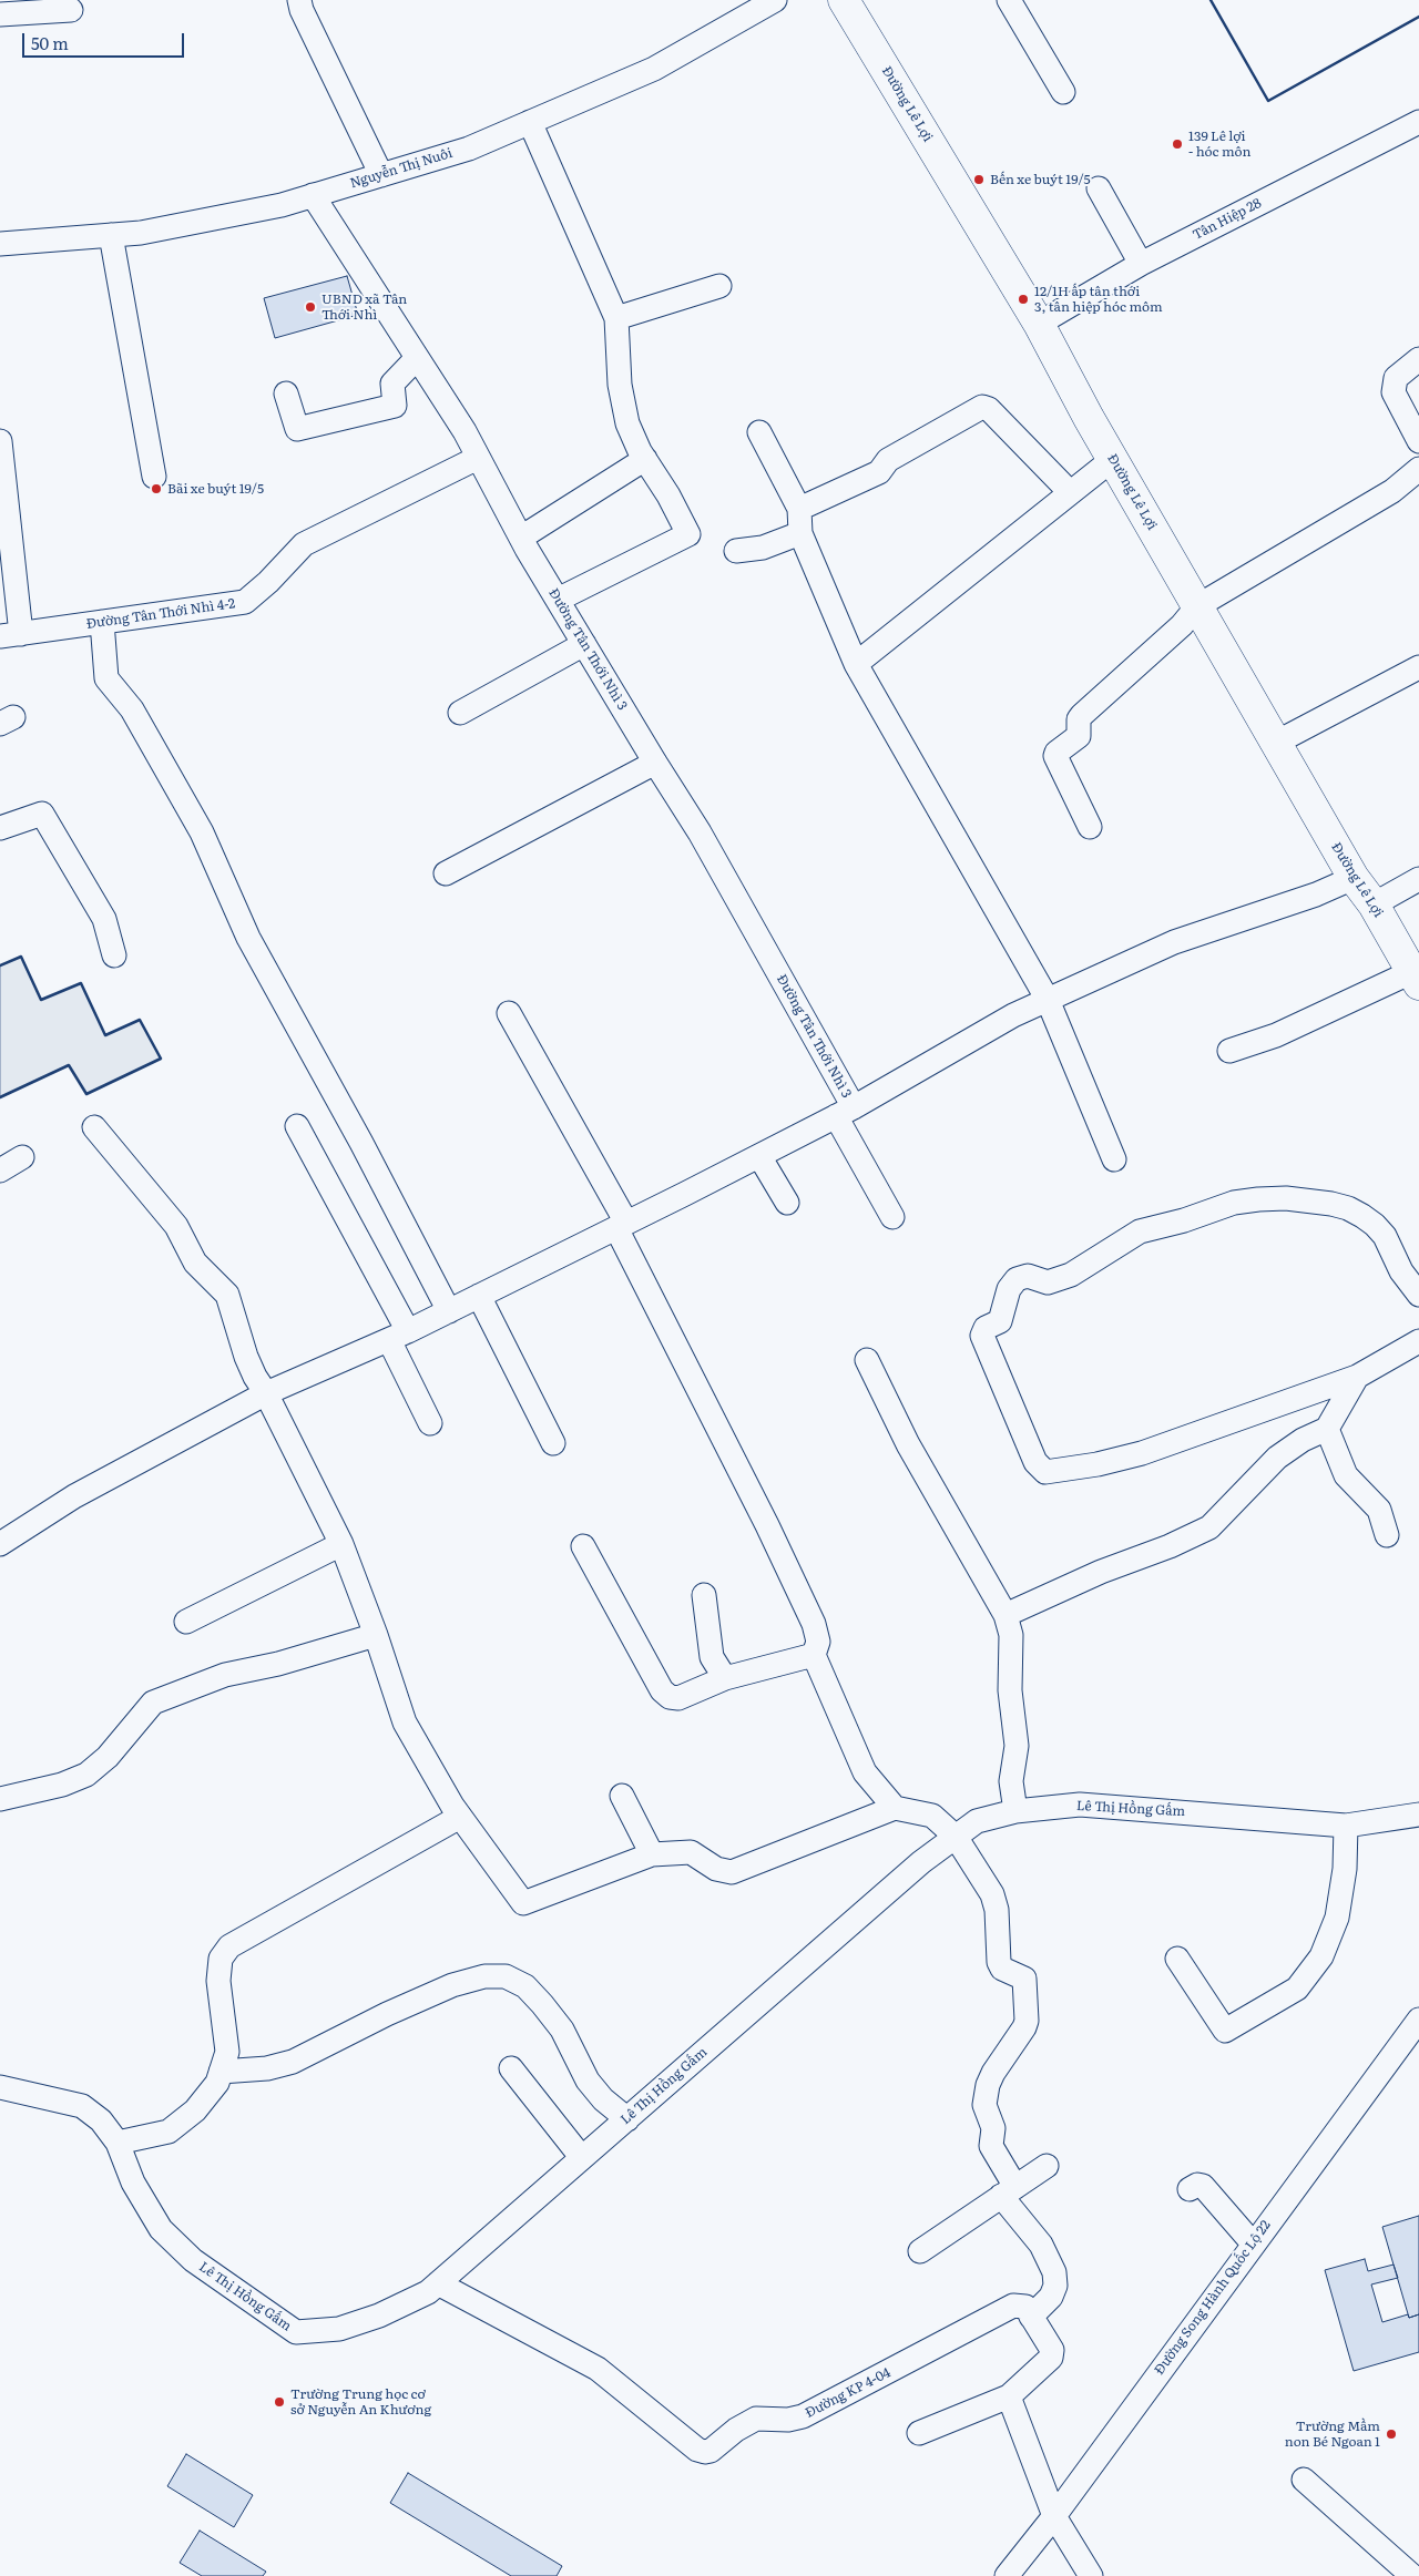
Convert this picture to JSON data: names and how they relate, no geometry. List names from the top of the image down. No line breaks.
{"streets":{"main road":["Đường Lê Lợi"],"street":["Nguyễn Thị Nuôi","Tân Hiệp 28","Đường Tân Thới Nhì 4-2","Đường Tân Thới Nhì 3","Lê Thị Hồng Gấm","Đường Song Hành Quốc Lộ 22","Đường KP 4-04"]},"crossings":[["Đường Lê Lợi","Tân Hiệp 28"],["Nguyễn Thị Nuôi","Đường Tân Thới Nhì 3"],["Đường Tân Thới Nhì 4-2","Đường Tân Thới Nhì 3"],["Lê Thị Hồng Gấm","Đường KP 4-04"]],"places":["139 Lê lợi - hóc môn","Bến xe buýt 19/5","12/1H ấp tân thới 3, tân hiệp hóc môm","UBND xã Tân Thới Nhì","Bãi xe buýt 19/5","Trường Trung học cơ sở Nguyễn An Khương","Trường Mầm non Bé Ngoan 1"],"scale_bar":"50 m"}
